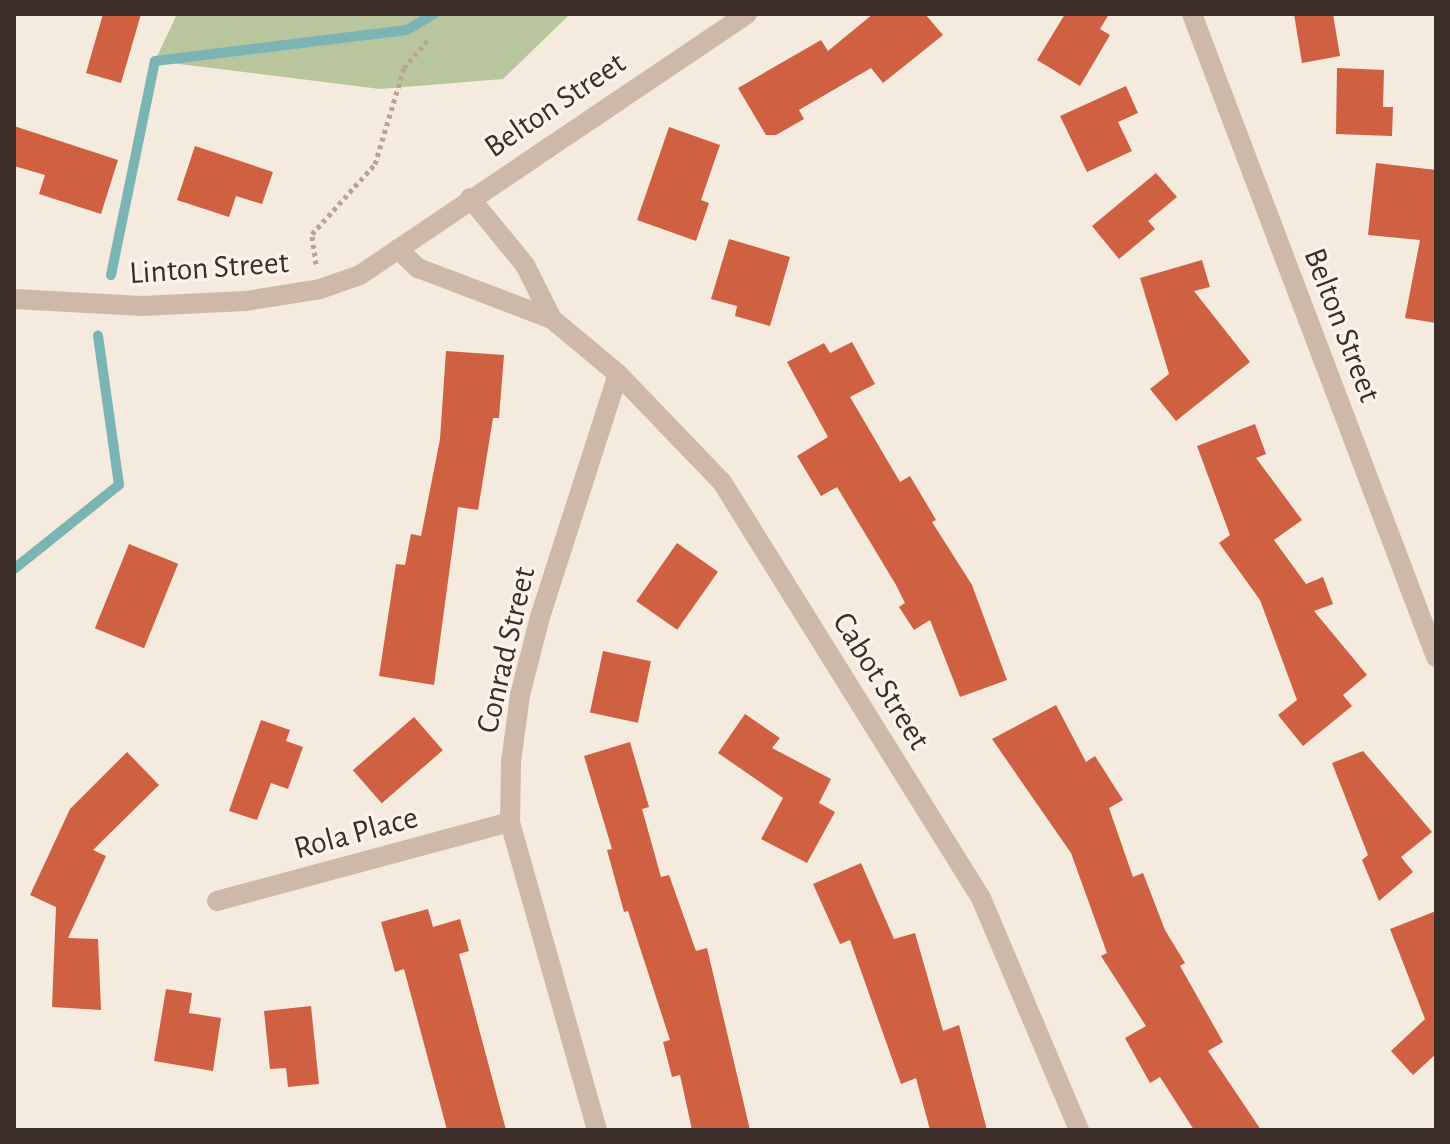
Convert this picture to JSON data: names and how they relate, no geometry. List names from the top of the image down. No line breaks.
{"streets":{"street":["Belton Street","Linton Street","Conrad Street","Cabot Street","Rola Place"]},"crossings":[["Belton Street","Linton Street"],["Belton Street","Cabot Street"],["Linton Street","Cabot Street"],["Conrad Street","Cabot Street"],["Conrad Street","Rola Place"]]}
